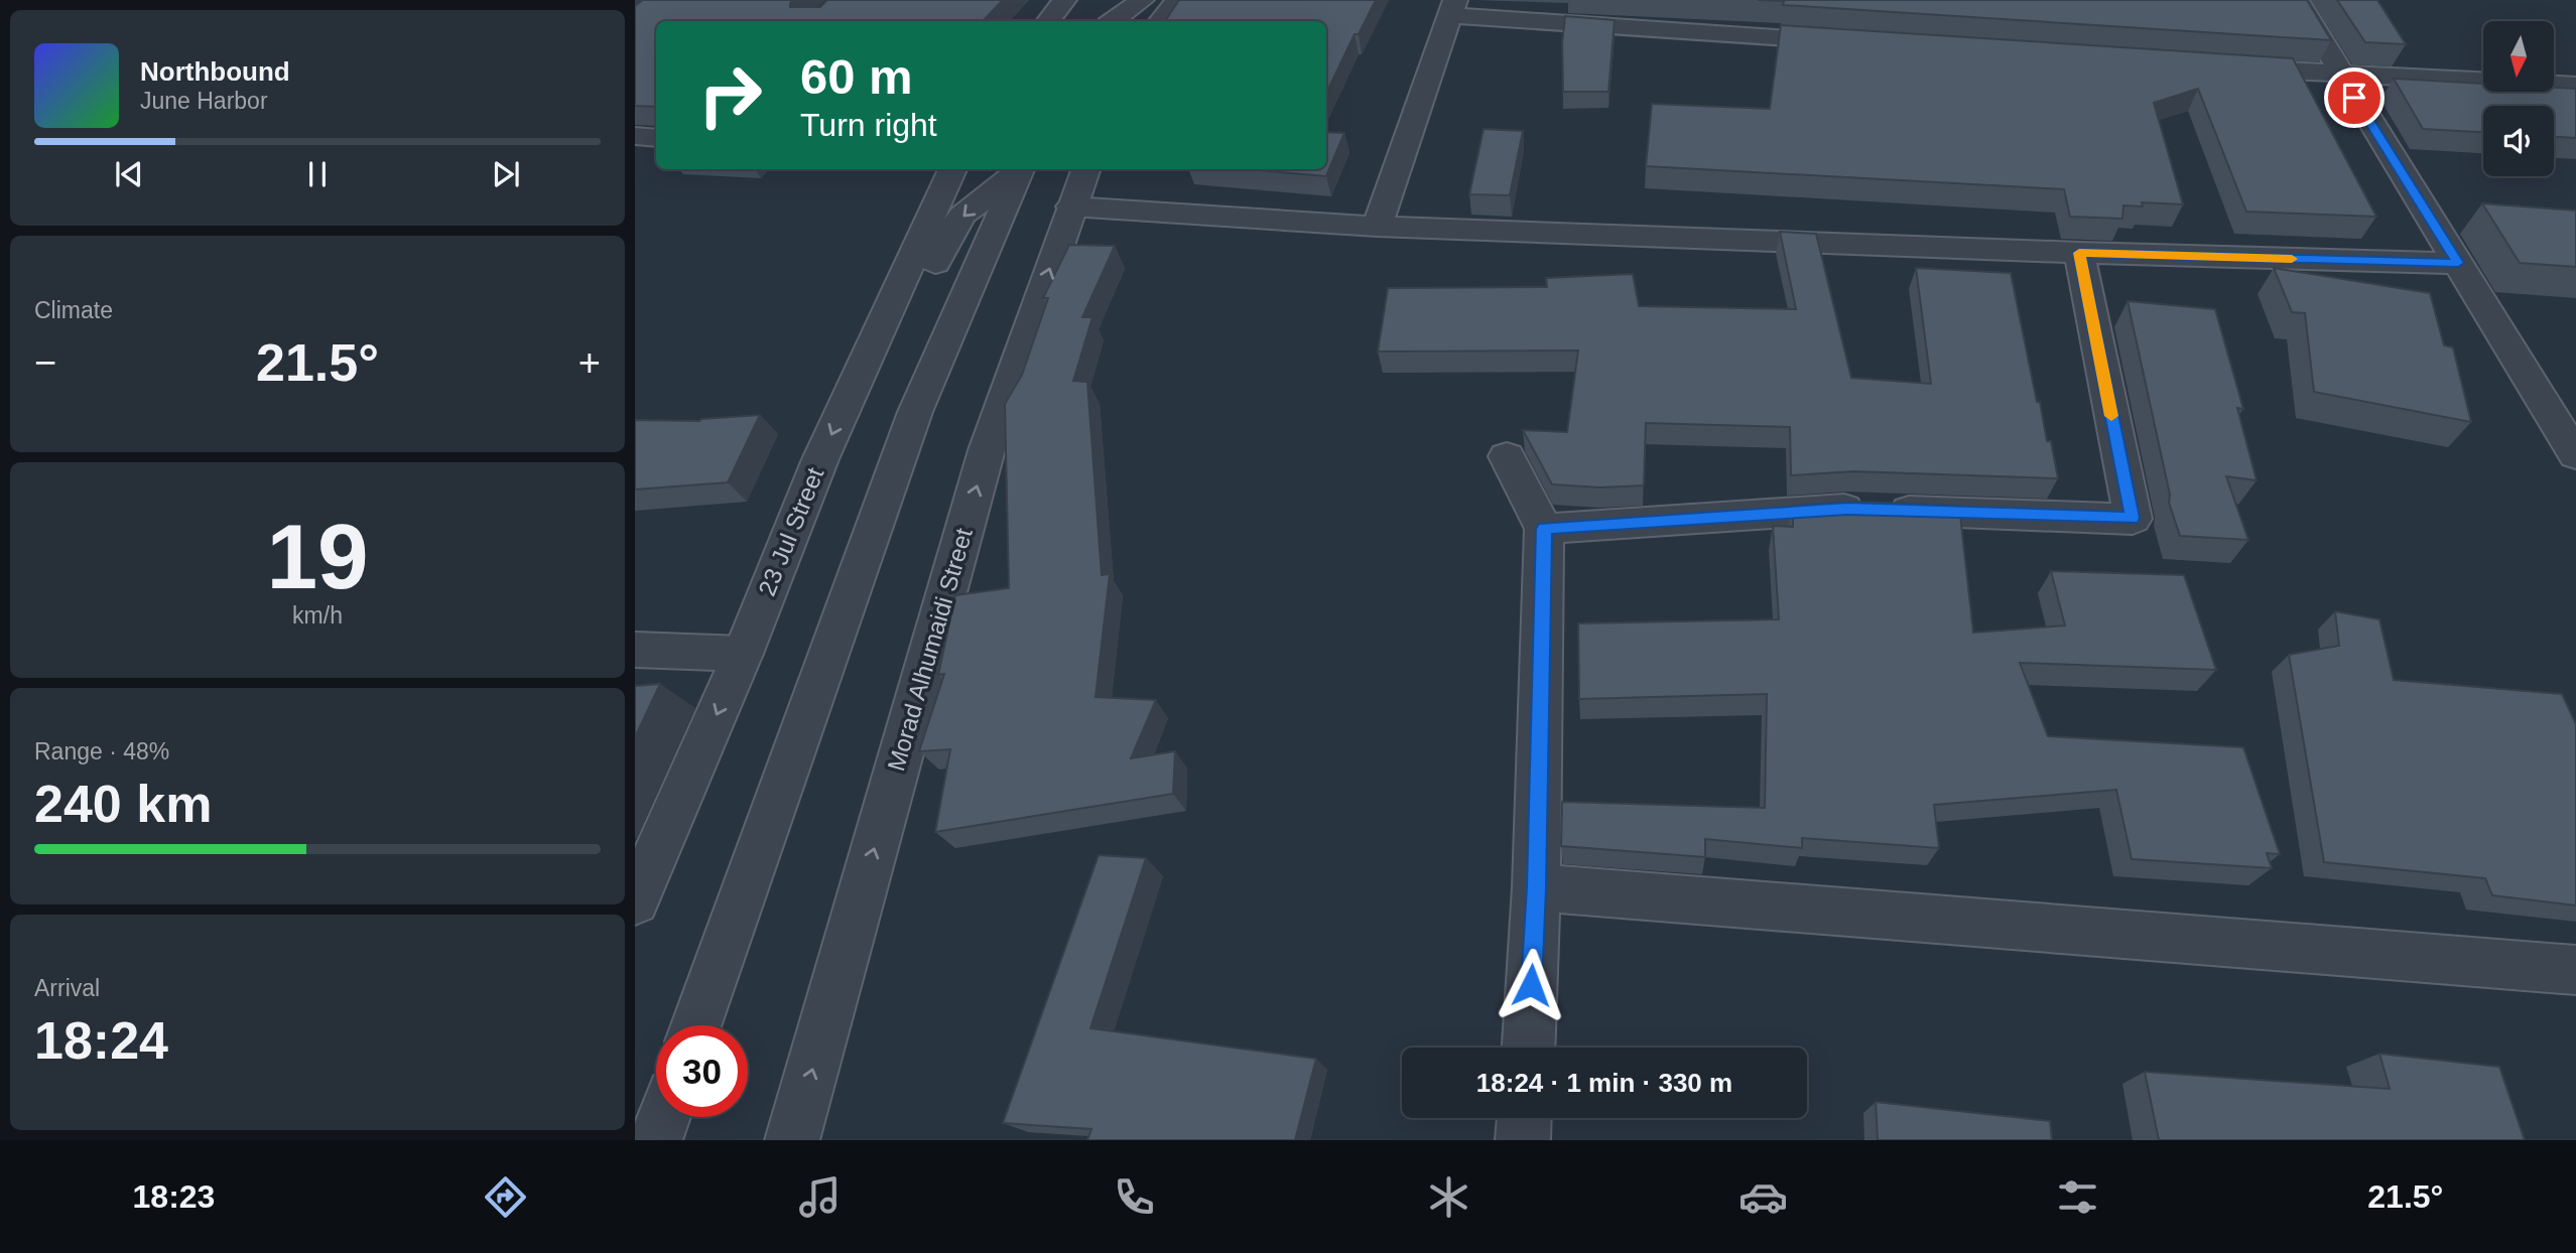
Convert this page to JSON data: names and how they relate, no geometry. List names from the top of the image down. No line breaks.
{"streets":{"street":["23 Jul Street","Morad Alhumaidi Street"]},"north":"bottom","page":{"turn":["60 m","Turn right"],"song":["Northbound","June Harbor"],"tile":["Climate",["19","km/h"],["Range · 48%","240 km"],["Arrival","18:24"]],"heat":["−","21.5°","+"],"limit":"30","trip":"18:24 · 1 min · 330 m","tabs":["18:23","21.5°"]}}
